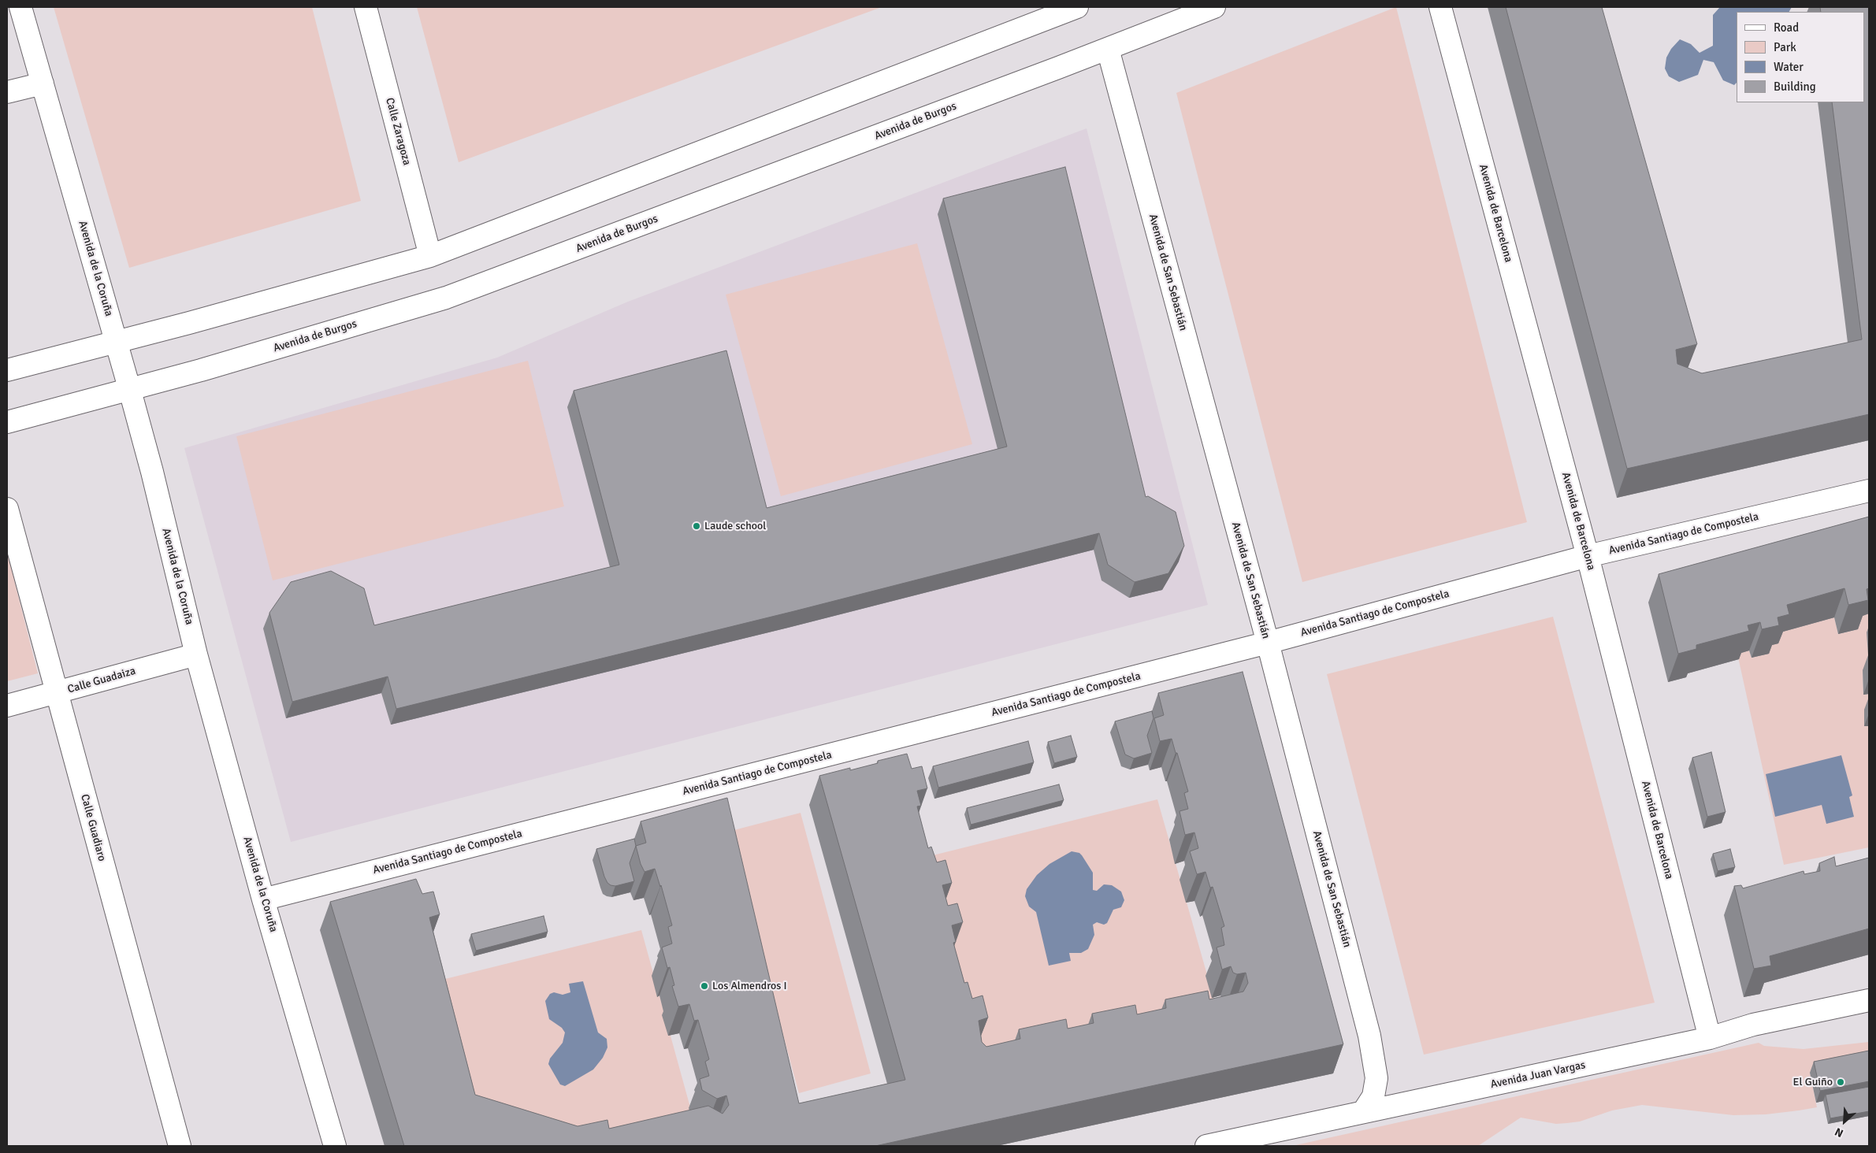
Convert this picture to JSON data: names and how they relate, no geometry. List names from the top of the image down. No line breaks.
{"streets":{"street":["Avenida de Burgos","Calle Zaragoza","Avenida de Barcelona","Avenida de la Coruña","Avenida de San Sebastián","Avenida Santiago de Compostela","Calle Guadaiza","Calle Guadiaro","Avenida Juan Vargas"]},"crossings":[["Avenida de Burgos","Avenida de la Coruña"],["Avenida de Burgos","Avenida de San Sebastián"],["Avenida de Barcelona","Avenida Santiago de Compostela"],["Avenida de Barcelona","Avenida Juan Vargas"],["Avenida de la Coruña","Avenida Santiago de Compostela"],["Avenida de la Coruña","Calle Guadaiza"],["Avenida de San Sebastián","Avenida Santiago de Compostela"],["Avenida de San Sebastián","Avenida Juan Vargas"],["Calle Guadaiza","Calle Guadiaro"]],"places":["Laude school","Los Almendros I","El Guiño"],"legend":["Road","Park","Water","Building"],"north":"bottom left"}
